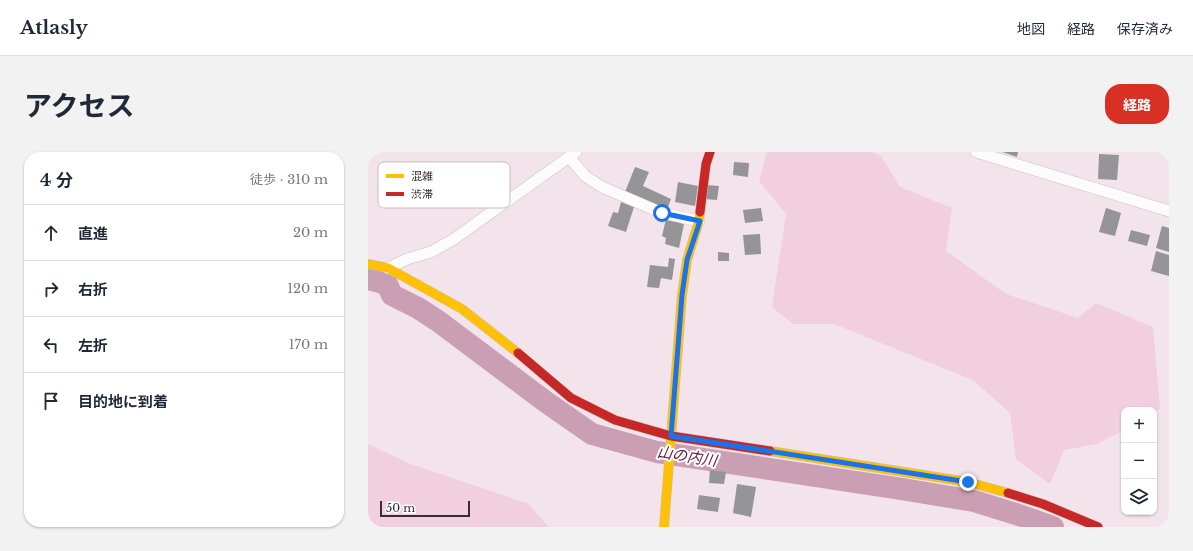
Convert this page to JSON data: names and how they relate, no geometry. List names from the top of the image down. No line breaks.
{"water":["山の内川"],"legend":["混雑","渋滞"],"scale_bar":"50 m","page":{"header":"Atlasly","nav":["地図","経路","保存済み"],"title":"アクセス","buttons":"経路","heading":["4 分","徒歩 · 310 m"],"list":[["直進","20 m"],["右折","120 m"],["左折","170 m"],"目的地に到着"],"map_buttons":["+","−"],"scale":"50 m"}}
